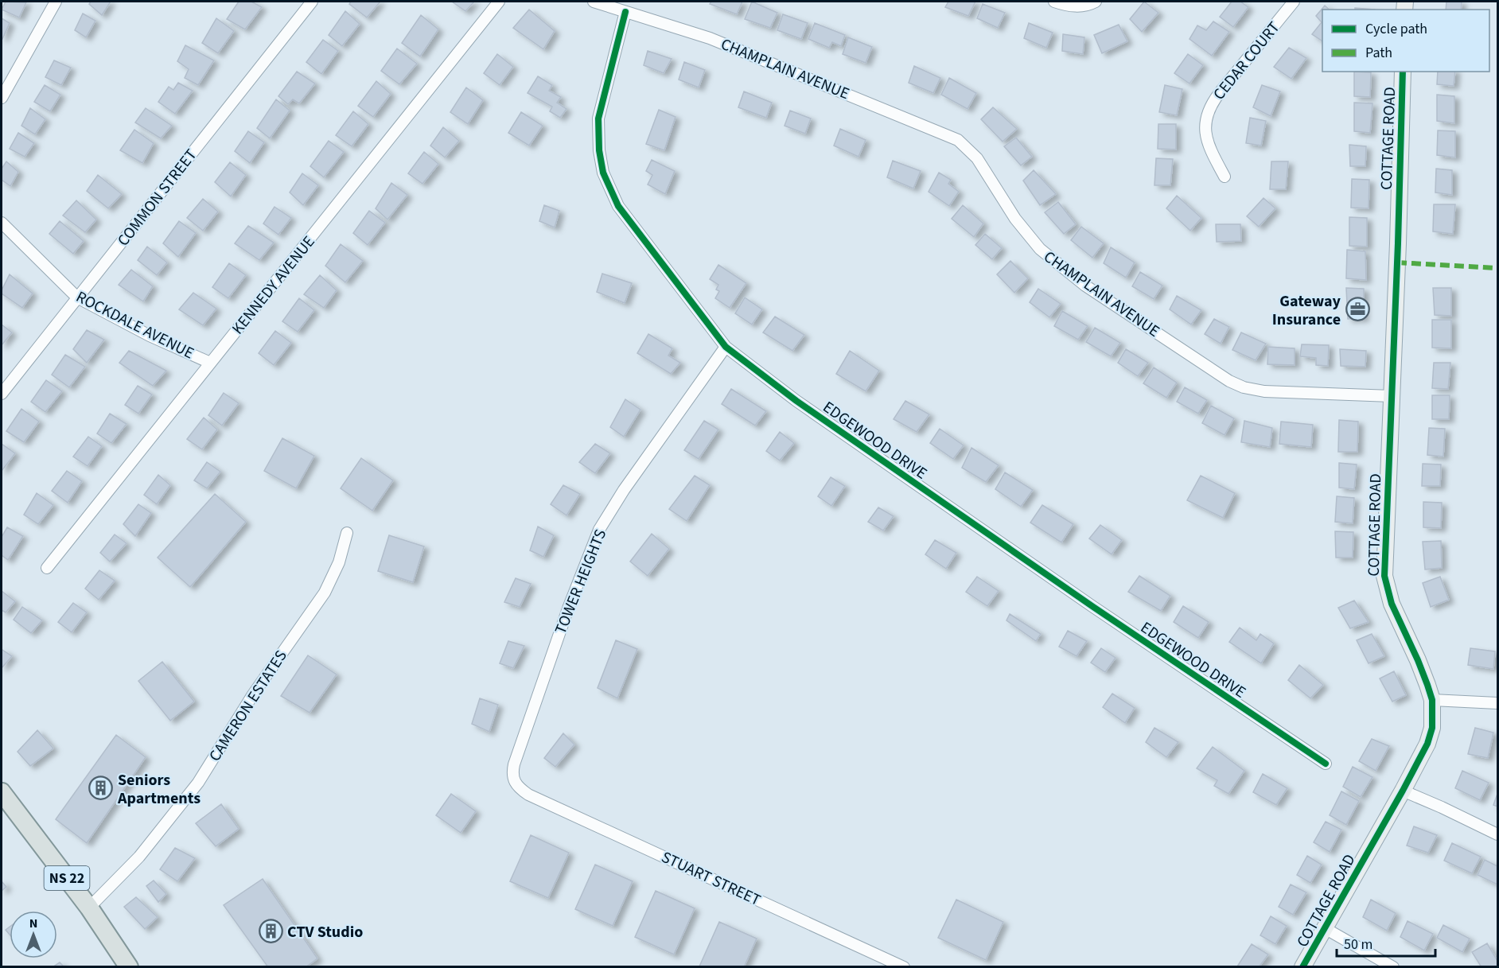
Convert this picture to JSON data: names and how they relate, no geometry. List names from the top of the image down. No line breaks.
{"streets":{"main road":["NS 22"],"street":["CEDAR COURT","CHAMPLAIN AVENUE","COTTAGE ROAD","COMMON STREET","KENNEDY AVENUE","ROCKDALE AVENUE","EDGEWOOD DRIVE","TOWER HEIGHTS","CAMERON ESTATES","STUART STREET"]},"crossings":[["CHAMPLAIN AVENUE","COTTAGE ROAD"],["CHAMPLAIN AVENUE","EDGEWOOD DRIVE"],["COMMON STREET","ROCKDALE AVENUE"],["KENNEDY AVENUE","ROCKDALE AVENUE"],["EDGEWOOD DRIVE","TOWER HEIGHTS"],["TOWER HEIGHTS","STUART STREET"],["CAMERON ESTATES","NS 22"]],"places":{"office":["Gateway Insurance"],"building":["Seniors Apartments","CTV Studio"]},"legend":["Cycle path","Path"],"scale_bar":"50 m","north":"top"}
